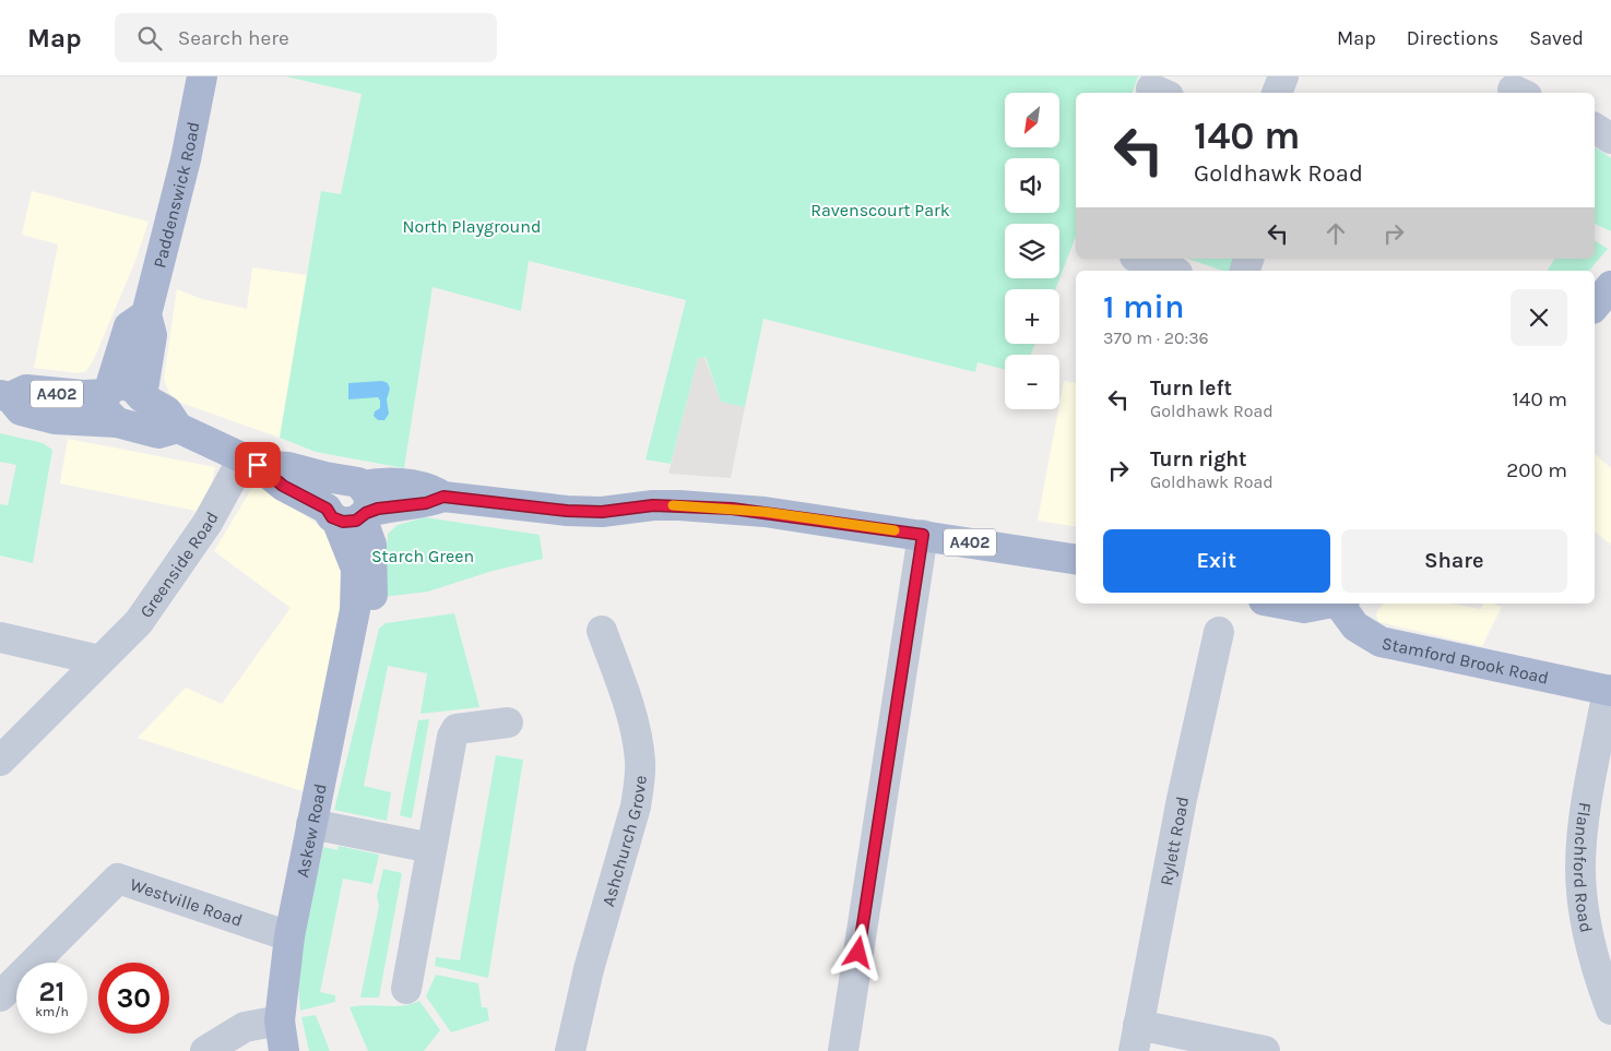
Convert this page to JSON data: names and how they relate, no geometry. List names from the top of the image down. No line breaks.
{"streets":{"main road":["Paddenswick Road","A402","Stamford Brook Road","Askew Road"],"street":["Greenside Road","Ashchurch Grove","Rylett Road","Flanchford Road","Westville Road"]},"crossings":[["Paddenswick Road","A402"],["A402","Askew Road"],["Stamford Brook Road","Flanchford Road"],["Askew Road","Westville Road"]],"parks":["Ravenscourt Park","North Playground","Starch Green"],"north":"bottom left","page":{"header":"Map","search":"Search here","nav":["Map","Directions","Saved"],"map_buttons":["+","−"],"turn":["140 m","Goldhawk Road"],"heading":["1 min","370 m · 20:36"],"list":[{"name":"Turn left","note":"Goldhawk Road","value":"140 m"},{"name":"Turn right","note":"Goldhawk Road","value":"200 m"}],"buttons":["Exit","Share"],"speed":"21 km/h","limit":"30"}}
